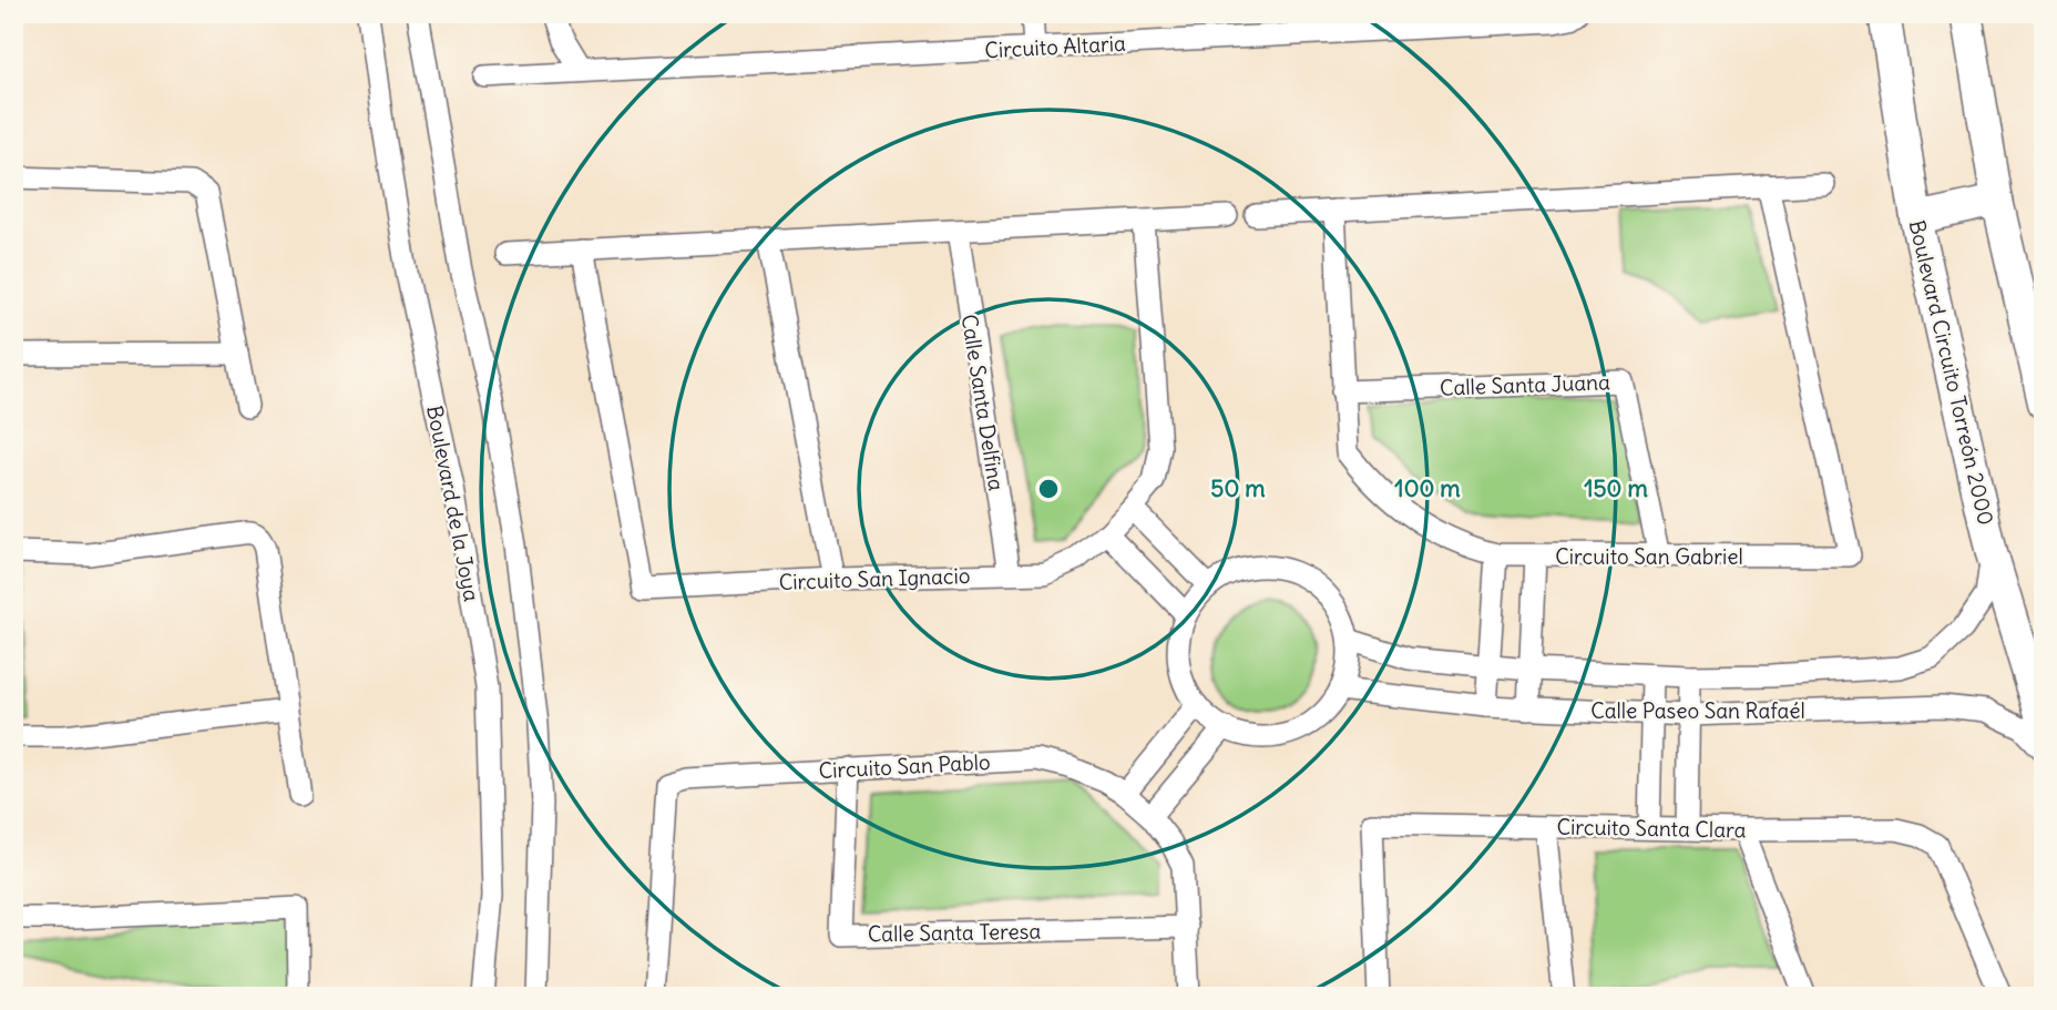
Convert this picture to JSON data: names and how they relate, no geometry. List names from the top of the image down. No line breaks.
{"streets":{"main road":["Boulevard Circuito Torreón 2000"],"street":["Circuito Altaria","Calle Santa Juana","Calle Santa Delfina","Boulevard de la Joya","Circuito San Gabriel","Circuito San Ignacio","Calle Paseo San Rafaél","Circuito San Pablo","Circuito Santa Clara","Calle Santa Teresa"]},"crossings":[["Boulevard Circuito Torreón 2000","Calle Paseo San Rafaél"],["Calle Santa Juana","Circuito San Gabriel"],["Calle Santa Delfina","Circuito San Ignacio"],["Circuito San Pablo","Calle Santa Teresa"]],"rings":["50 m","100 m","150 m"]}
